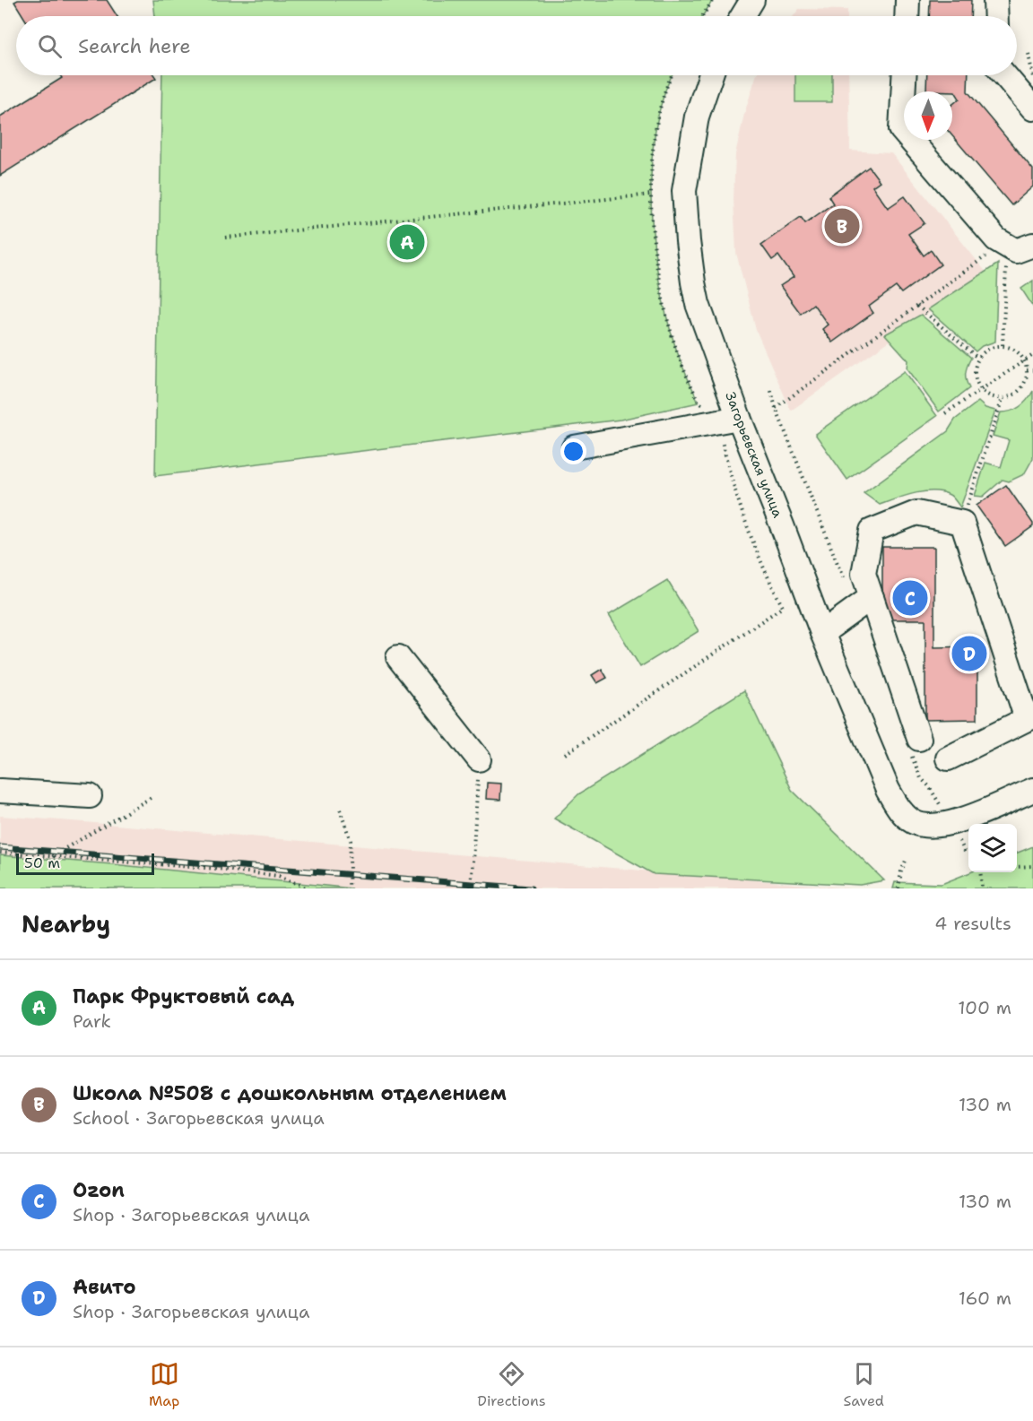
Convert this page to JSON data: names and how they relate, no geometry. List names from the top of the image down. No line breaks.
{"streets":{"street":["Загорьевская улица"]},"scale_bar":"50 m","north":"bottom","page":{"search":"Search here","pins":["B","A","C","D"],"scale":"50 m","heading":["Nearby","4 results"],"list":[{"mark":"A","name":"Парк Фруктовый сад","note":"Park","value":"100 m"},{"mark":"B","name":"Школа №508 с дошкольным отделением","note":"School · Загорьевская улица","value":"130 m"},{"mark":"C","name":"Ozon","note":"Shop · Загорьевская улица","value":"130 m"},{"mark":"D","name":"Авито","note":"Shop · Загорьевская улица","value":"160 m"}],"nav":["Map","Directions","Saved"]}}
